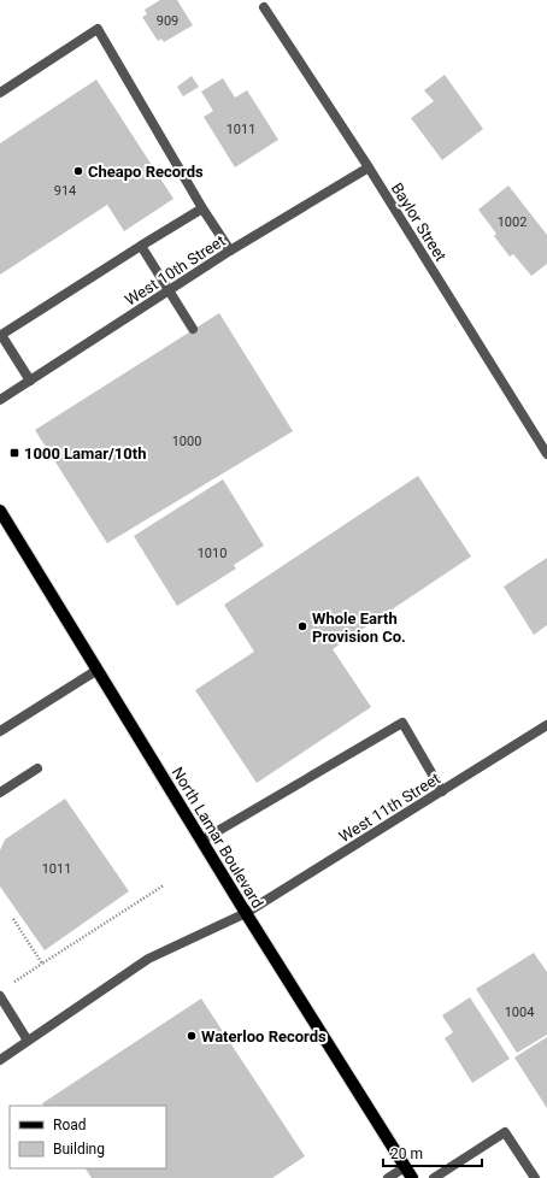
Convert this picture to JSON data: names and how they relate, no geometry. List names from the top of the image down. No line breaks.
{"streets":{"main road":["North Lamar Boulevard"],"street":["Baylor Street","West 10th Street","West 11th Street"]},"crossings":[["Baylor Street","West 10th Street"],["West 11th Street","North Lamar Boulevard"]],"places":{"other":["Cheapo Records","Whole Earth Provision Co.","Waterloo Records"],"transit":["1000 Lamar/10th"]},"house_numbers":["909","1011","914","1002","1000","1010","1011","1004"],"legend":["Road","Building"],"scale_bar":"20 m"}
